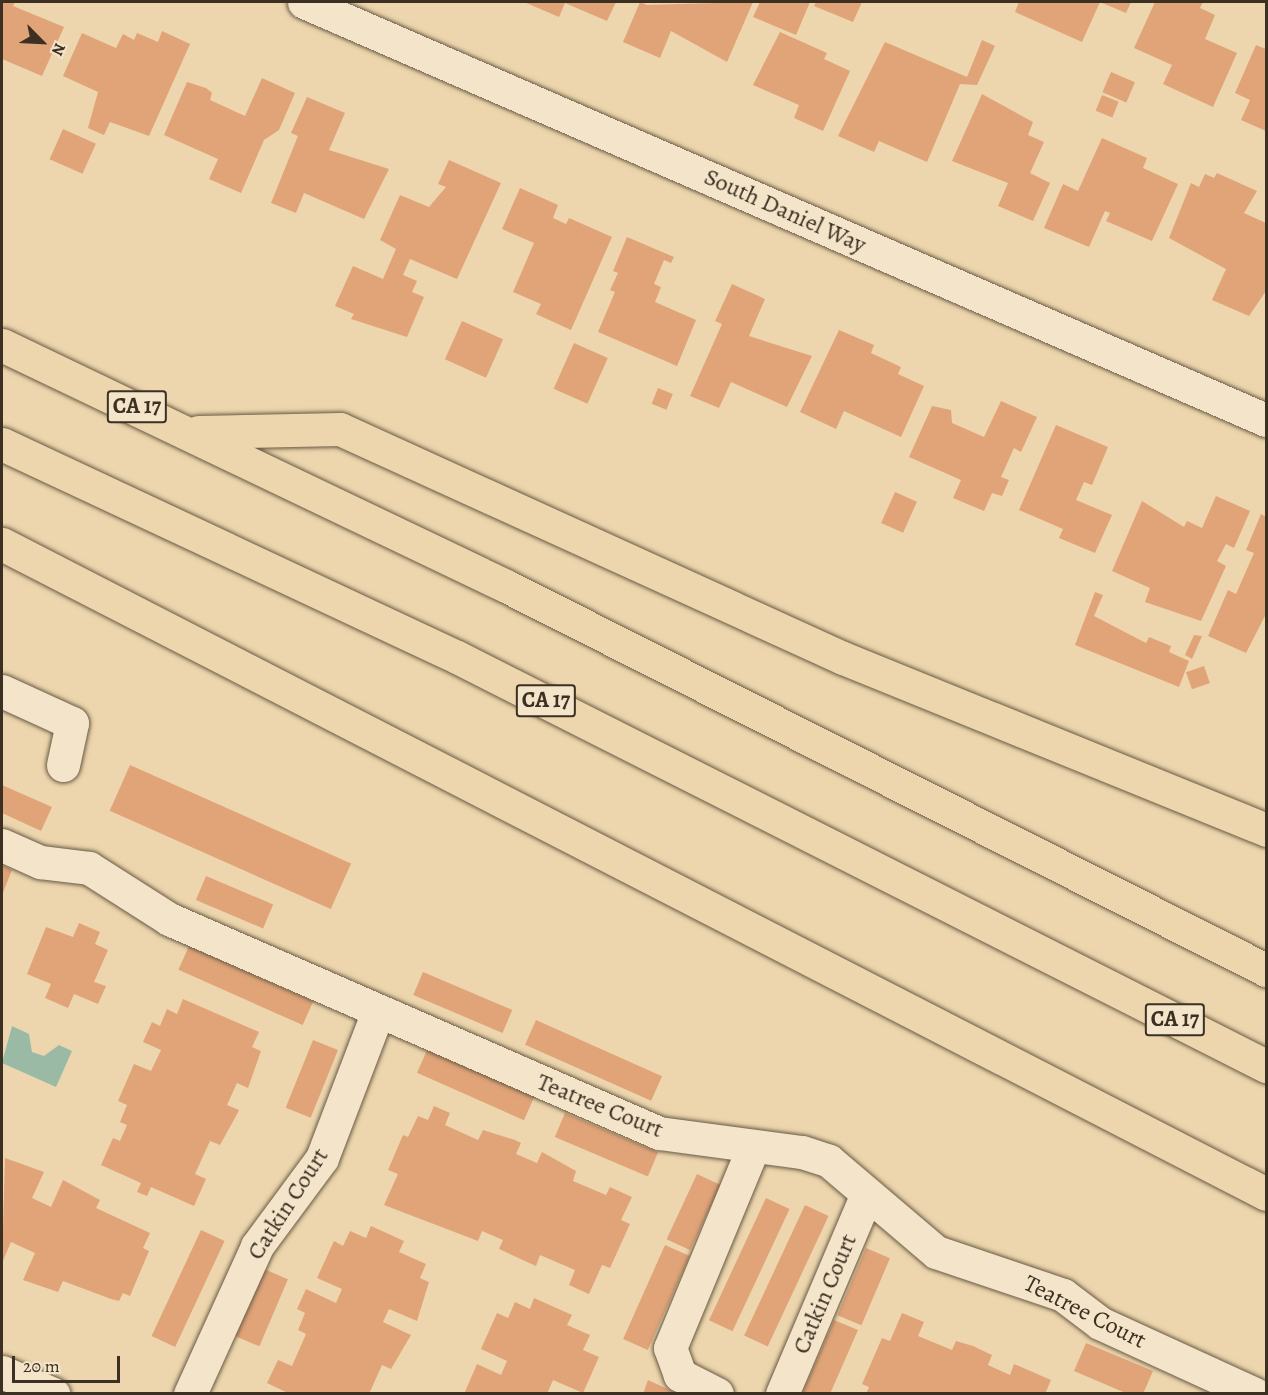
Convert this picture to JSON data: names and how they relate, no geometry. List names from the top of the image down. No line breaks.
{"streets":{"highway":["CA 17"],"street":["South Daniel Way","Teatree Court","Catkin Court"]},"crossings":[["Teatree Court","Catkin Court"]],"scale_bar":"20 m","north":"bottom right"}
